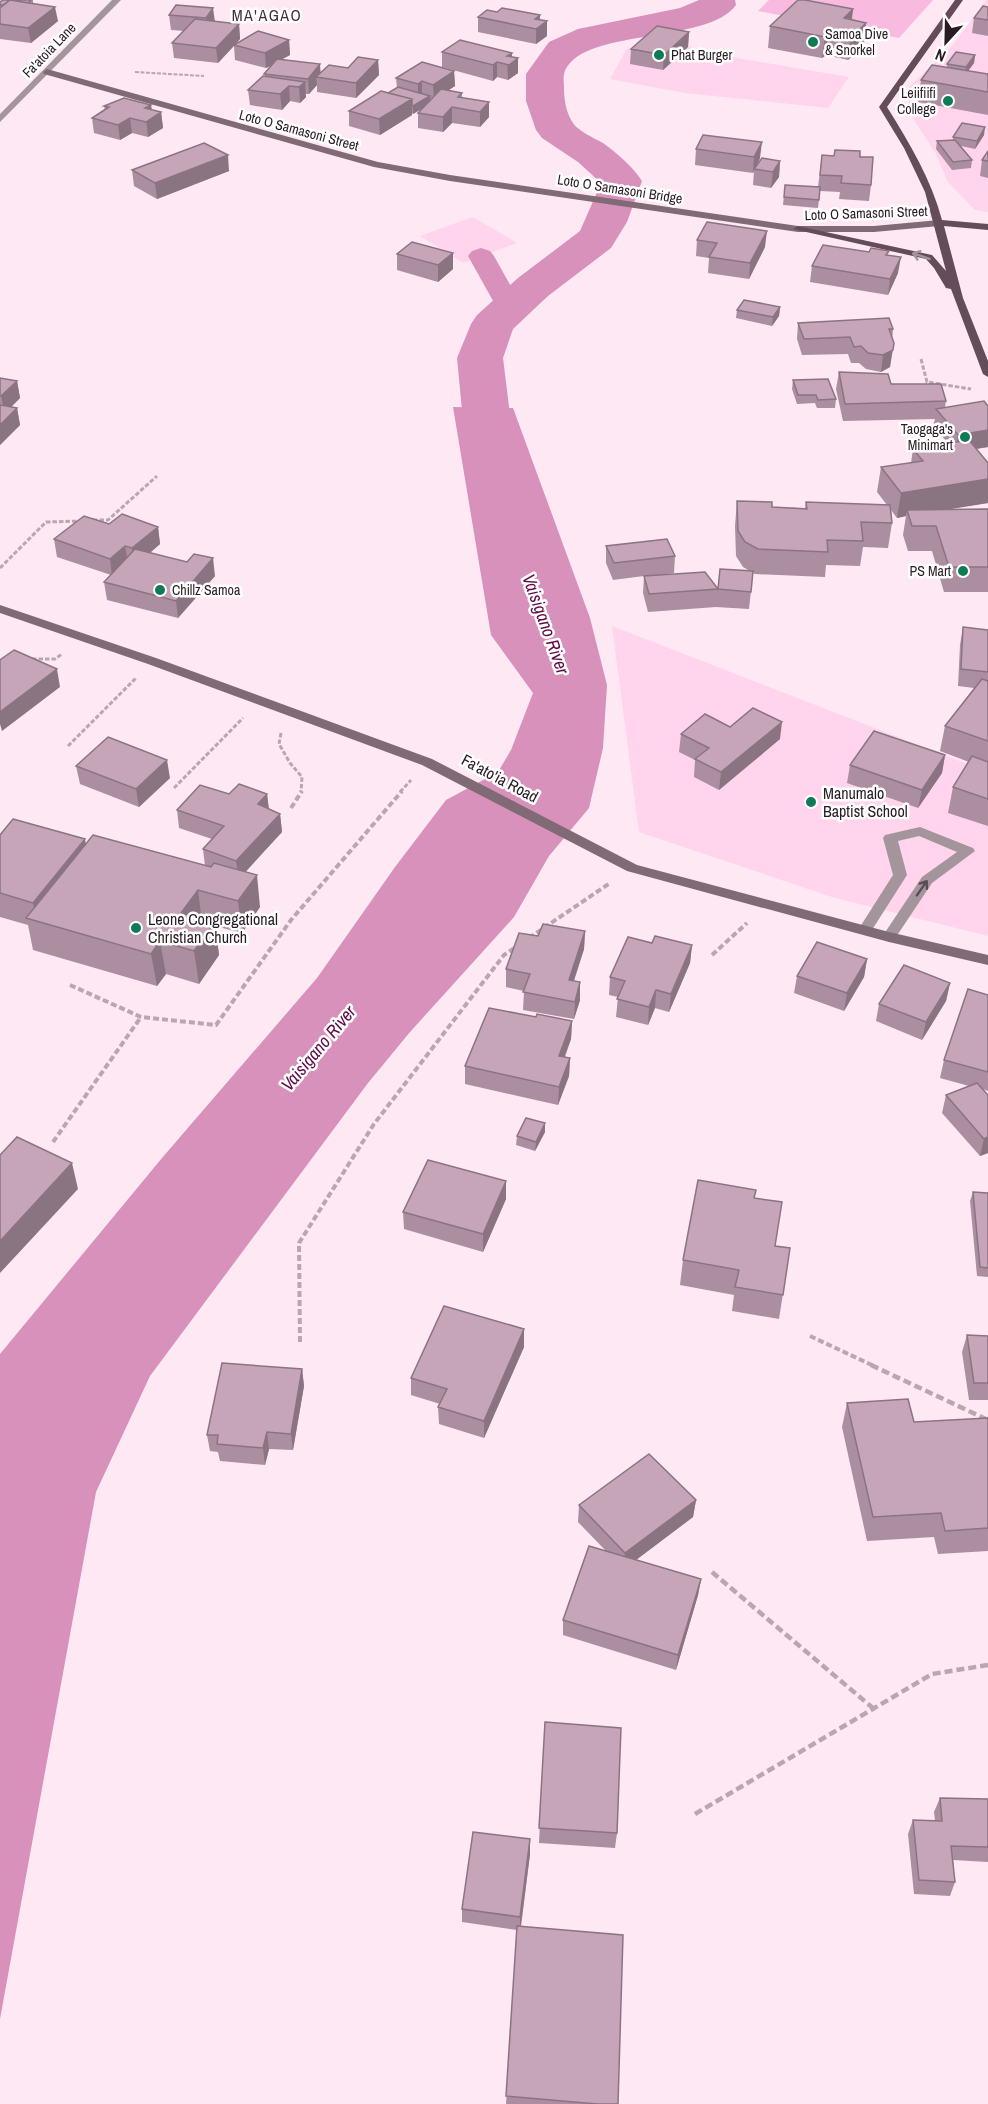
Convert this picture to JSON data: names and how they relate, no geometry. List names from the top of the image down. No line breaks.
{"streets":{"main road":["Loto O Samasoni Street","Loto O Samasoni Bridge","Fa'ato'ia Road"],"street":["Fa'atoia Lane"]},"crossings":[["Fa'atoia Lane","Loto O Samasoni Street"],["Loto O Samasoni Street","Loto O Samasoni Bridge"]],"districts":["MA'AGAO"],"water":["Vaisigano River"],"places":["Samoa Dive & Snorkel","Phat Burger","Leiifiifi College","Taogaga's Minimart","PS Mart","Chillz Samoa","Manumalo Baptist School","Leone Congregational Christian Church"],"north":"bottom"}
